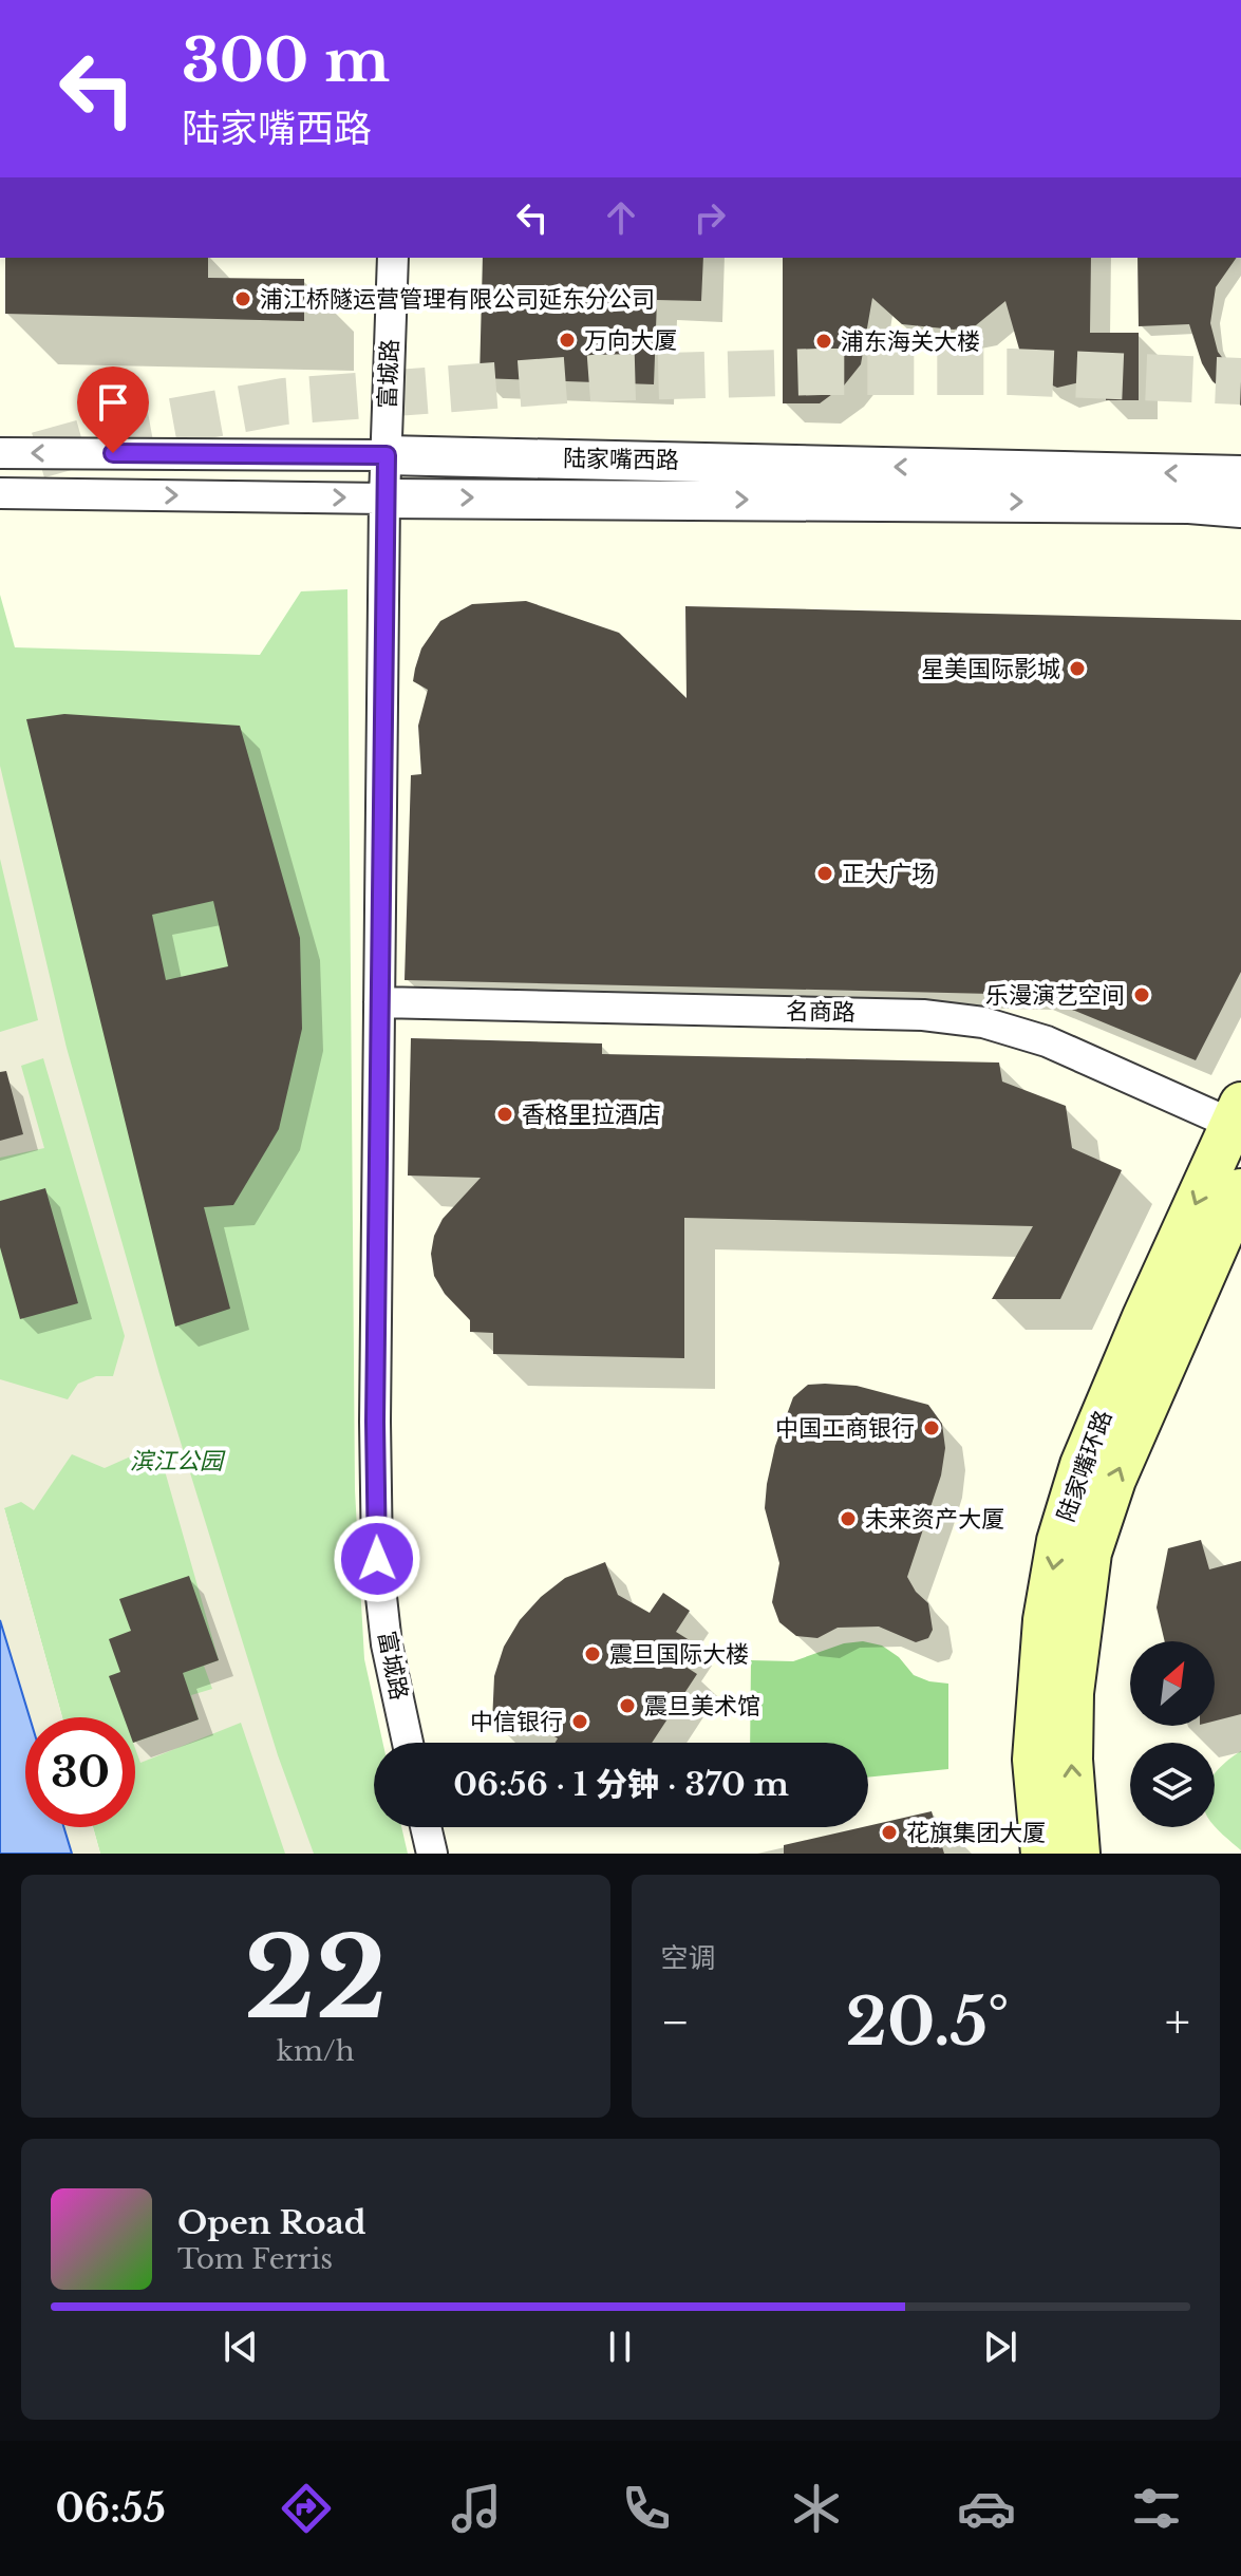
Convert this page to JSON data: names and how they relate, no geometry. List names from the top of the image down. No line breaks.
{"streets":{"main road":["陆家嘴环路"],"street":["富城路","陆家嘴西路","名商路"]},"crossings":[["富城路","陆家嘴西路"],["富城路","名商路"],["名商路","陆家嘴环路"]],"parks":["滨江公园"],"places":["浦江桥隧运营管理有限公司延东分公司","万向大厦","浦东海关大楼","星美国际影城","正大广场","乐漫演艺空间","香格里拉酒店","中国工商银行","未来资产大厦","震旦国际大楼","震旦美术馆","中信银行","花旗集团大厦"],"north":"top right","page":{"turn":["300 m","陆家嘴西路"],"limit":"30","trip":"06:56 · 1 分钟 · 370 m","tile":[["22","km/h"],"空调"],"heat":["−","20.5°","+"],"song":["Open Road","Tom Ferris"],"tabs":"06:55"}}
